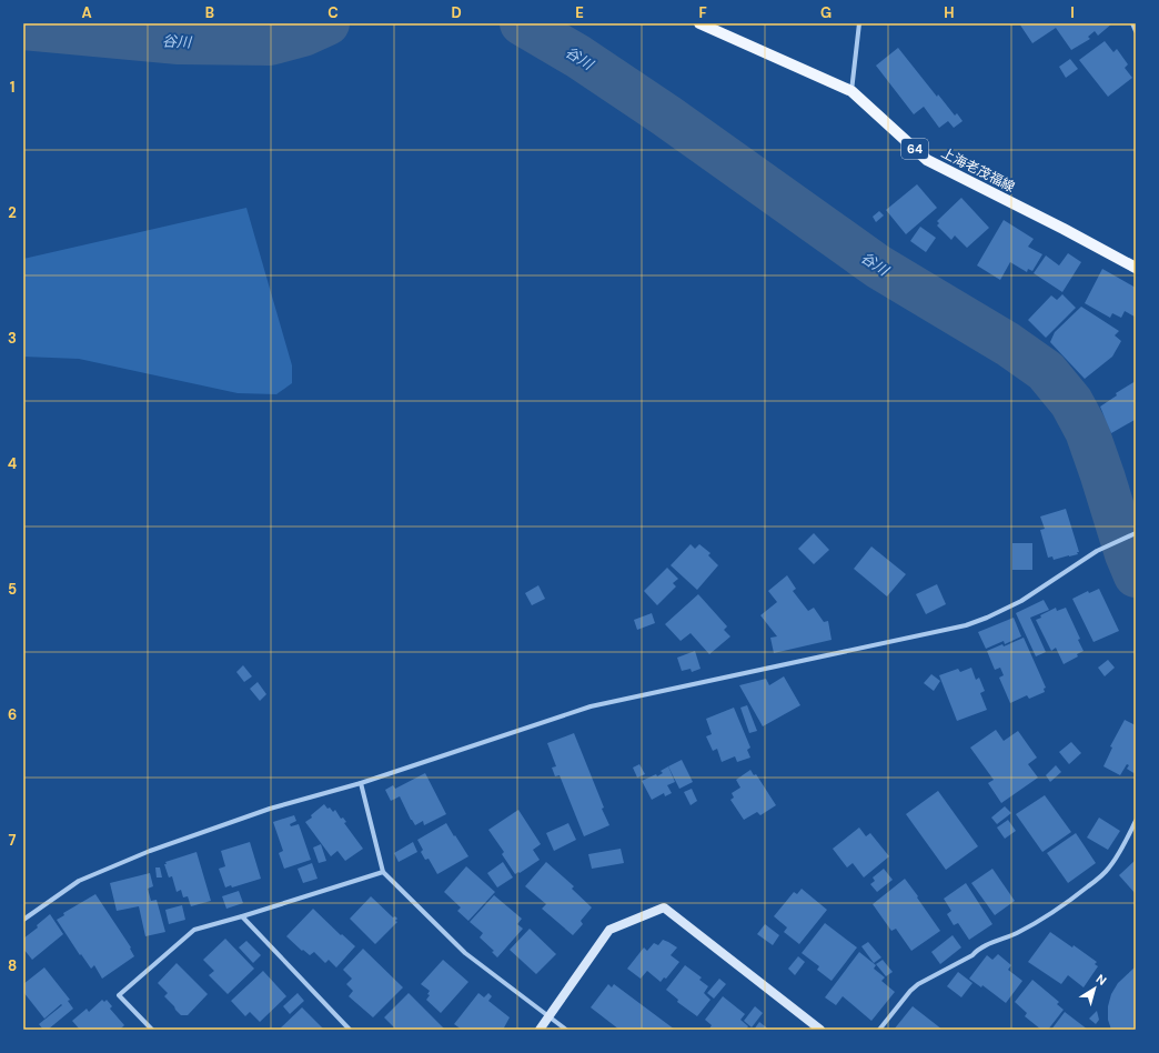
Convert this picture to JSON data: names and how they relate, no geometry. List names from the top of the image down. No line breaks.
{"streets":{"main road":["64","上海老茂福線"]},"water":["谷川"],"north":"top right","grid":{"columns":["A","B","C","D","E","F","G","H","I"],"rows":["1","2","3","4","5","6","7","8"]}}
